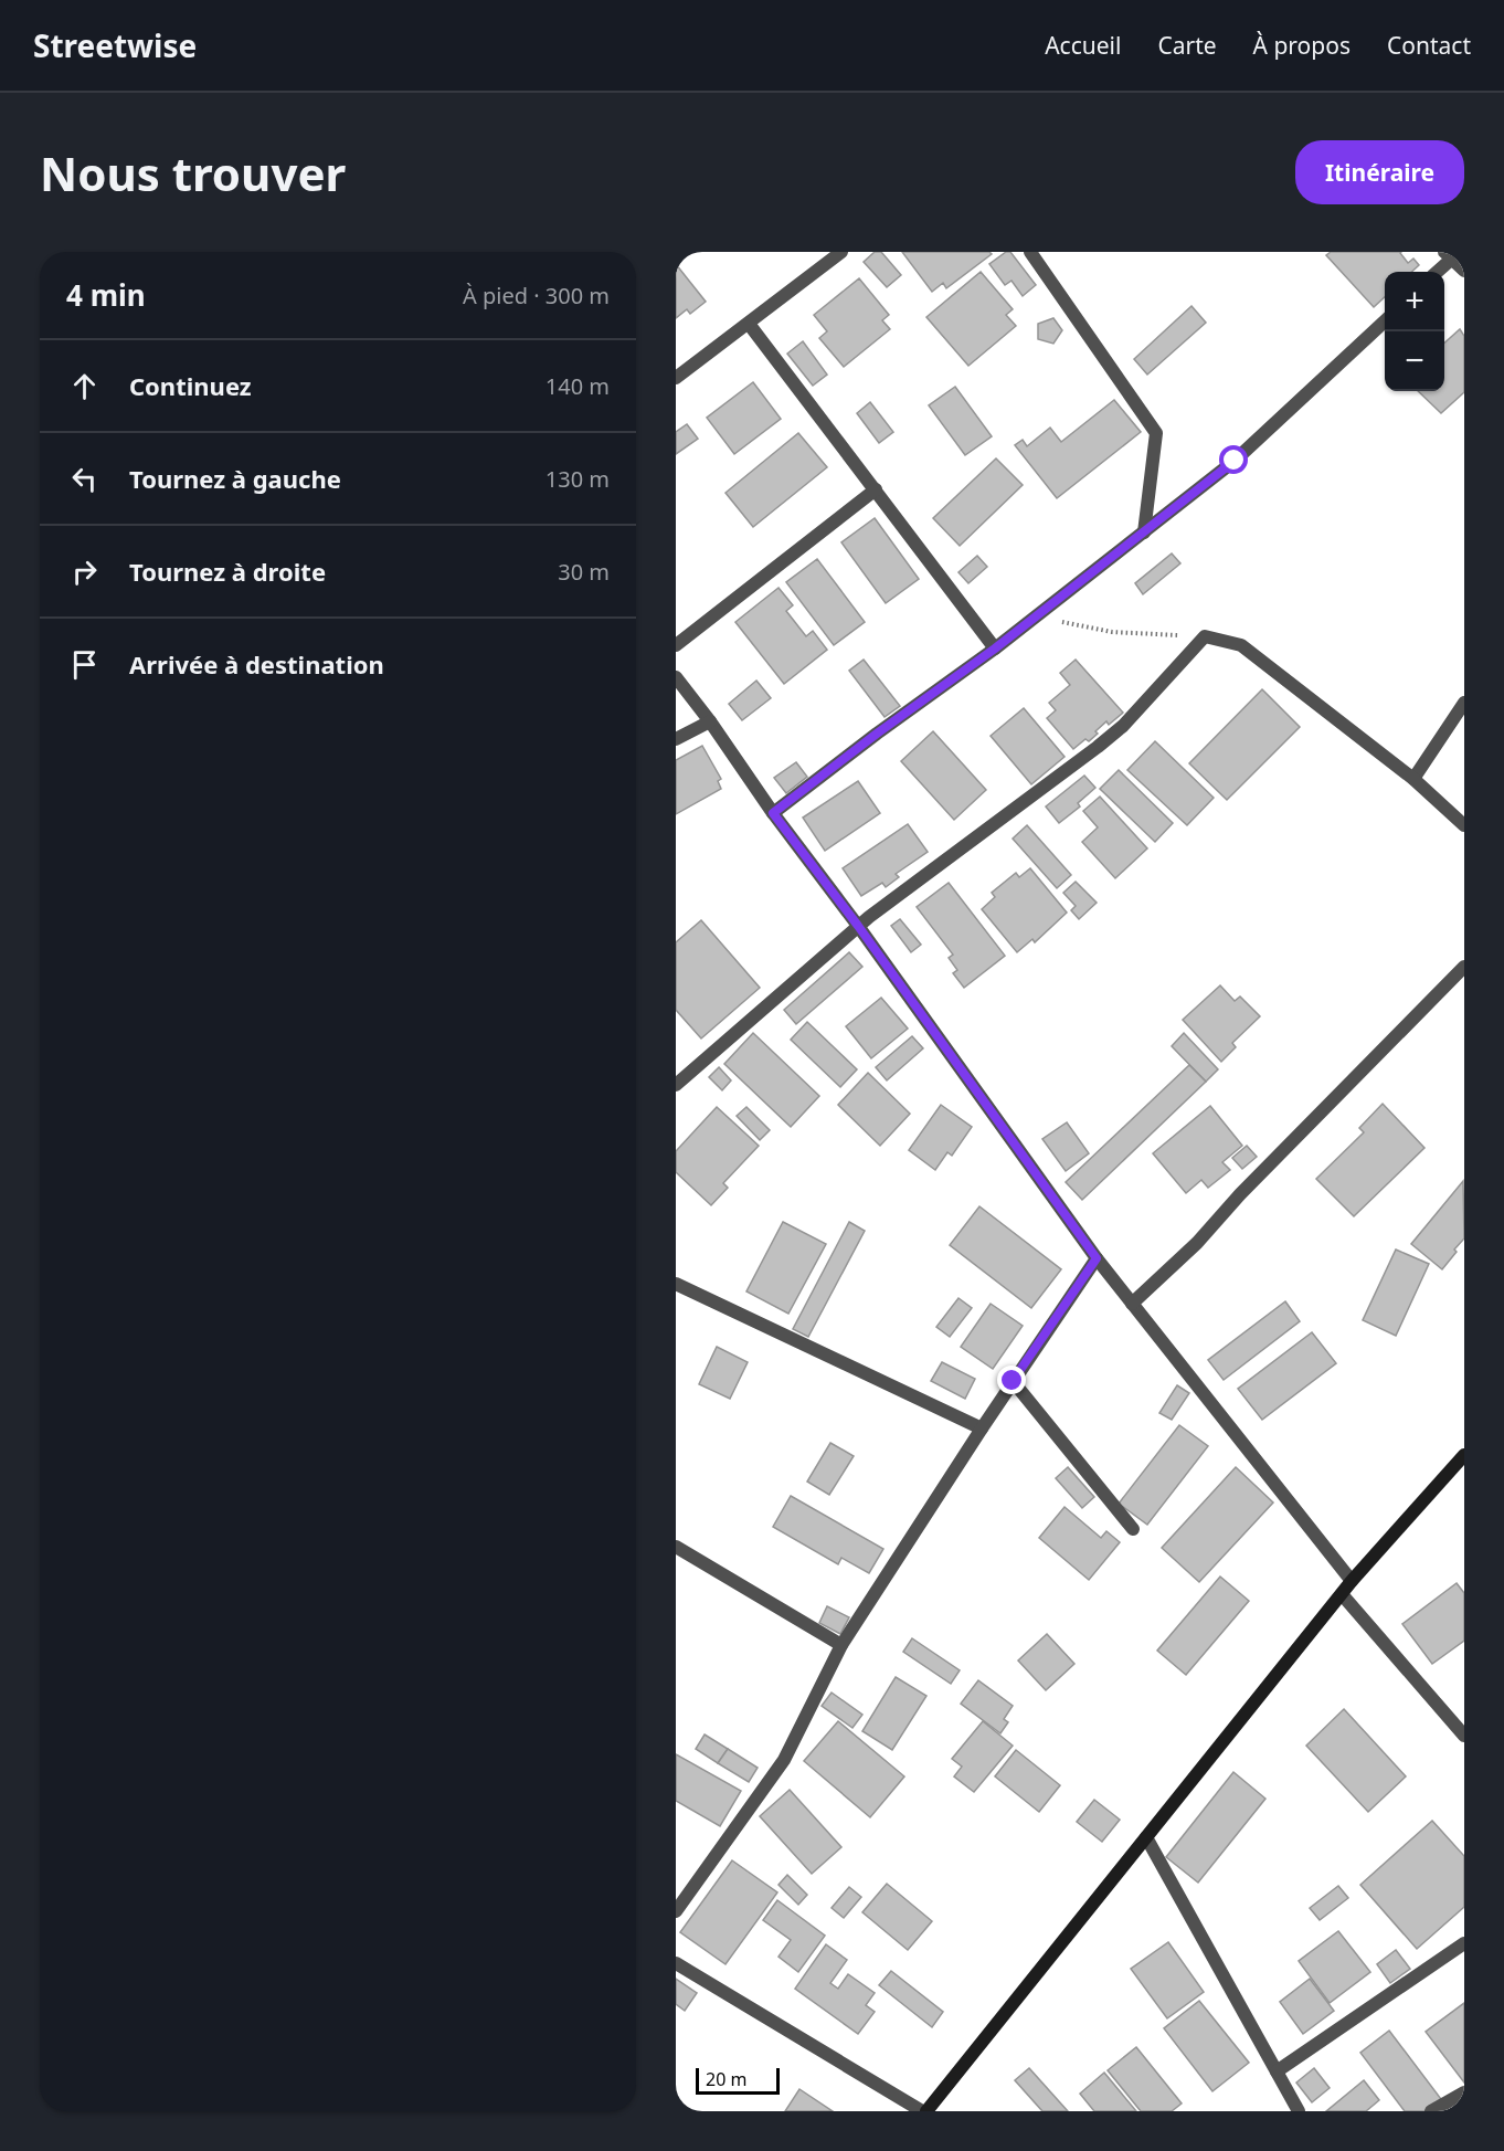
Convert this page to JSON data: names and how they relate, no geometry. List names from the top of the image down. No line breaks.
{"scale_bar":"20 m","page":{"header":"Streetwise","nav":["Accueil","Carte","À propos","Contact"],"buttons":"Itinéraire","title":"Nous trouver","heading":["4 min","À pied · 300 m"],"map_buttons":["+","−"],"list":[["Continuez","140 m"],["Tournez à gauche","130 m"],["Tournez à droite","30 m"],"Arrivée à destination"],"scale":"20 m"}}
